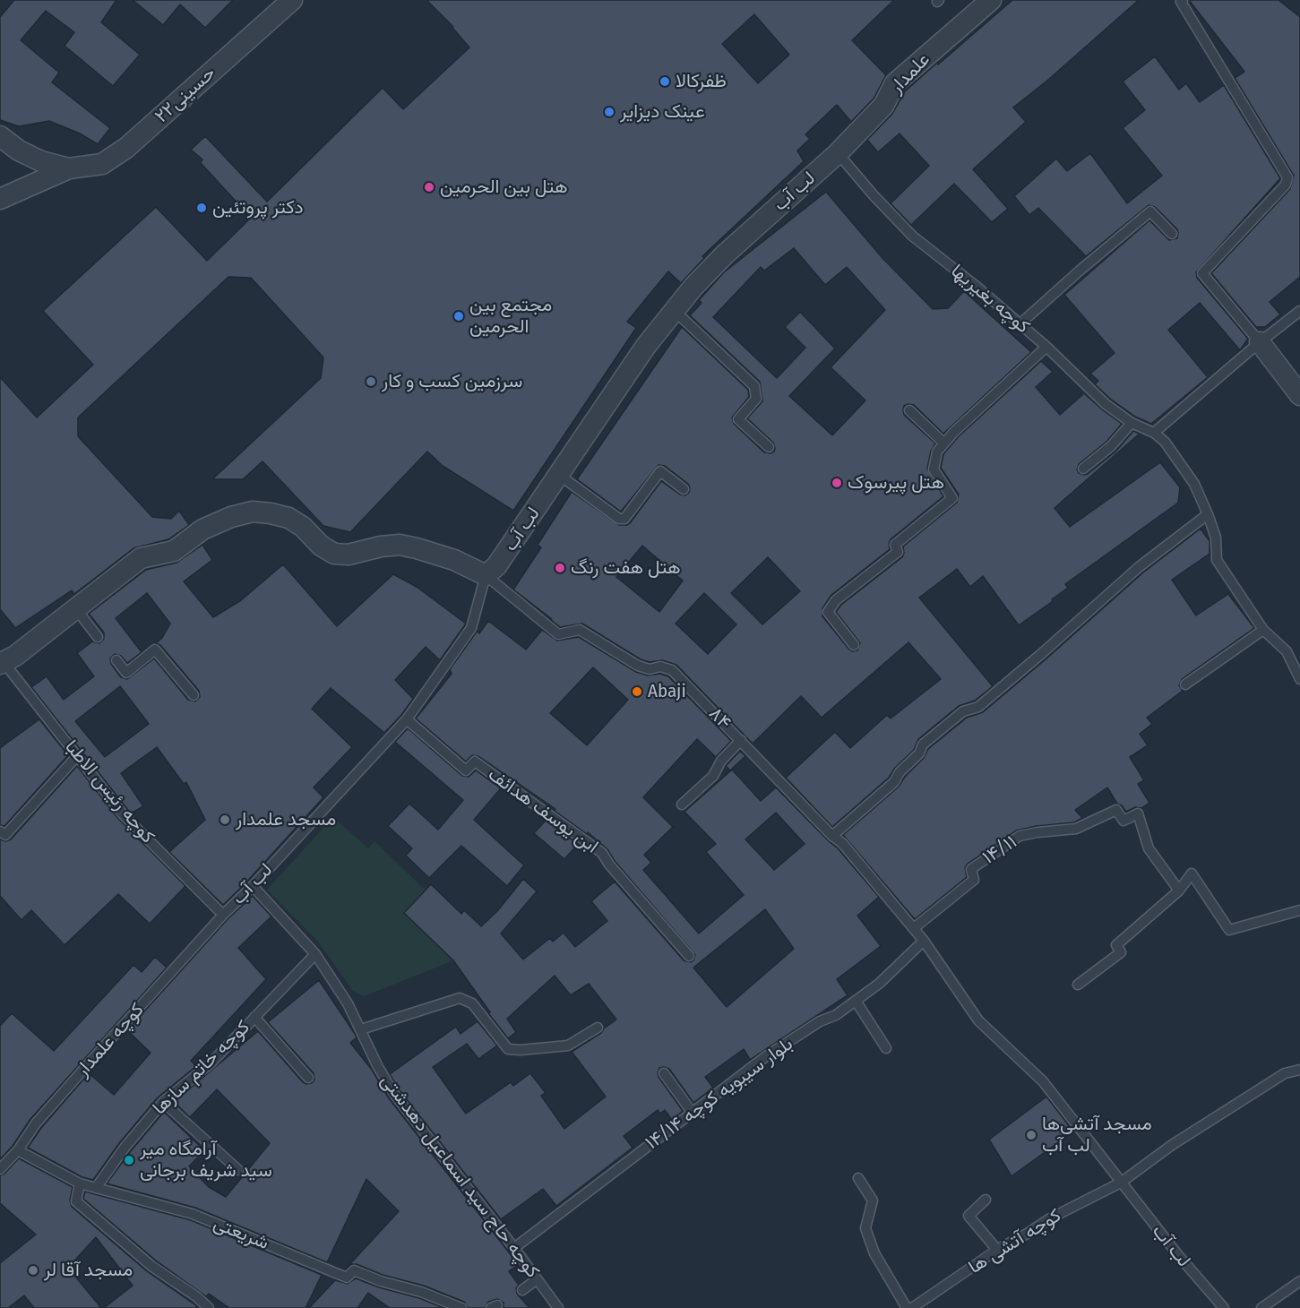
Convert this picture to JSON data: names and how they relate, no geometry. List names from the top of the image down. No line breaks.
{"streets":{"street":["علمدار","حسینی۲۲","لب آب"],"lane":["کوچه بغیریها","۸۴","کوچه رئیس الاطبا","ابن یوسف هدائف","۱۴/۱۱","کوچه علمدار","کوچه خاتم سازها","بلوار سیبویه کوچه ۱۴/۱۴","کوچه حاج سید اسماعیل دهدشتی","شریعتی","کوچه آتشی ها"]},"crossings":[["علمدار","لب آب"],["علمدار","کوچه بغیریها"],["لب آب","کوچه بغیریها"],["لب آب","۸۴"],["لب آب","کوچه رئیس الاطبا"],["لب آب","ابن یوسف هدائف"],["لب آب","کوچه علمدار"],["لب آب","بلوار سیبویه کوچه ۱۴/۱۴"],["لب آب","کوچه حاج سید اسماعیل دهدشتی"],["لب آب","کوچه آتشی ها"],["۸۴","۱۴/۱۱"],["۸۴","بلوار سیبویه کوچه ۱۴/۱۴"],["کوچه رئیس الاطبا","کوچه علمدار"],["کوچه علمدار","شریعتی"],["کوچه خاتم سازها","کوچه حاج سید اسماعیل دهدشتی"],["کوچه خاتم سازها","شریعتی"],["بلوار سیبویه کوچه ۱۴/۱۴","کوچه حاج سید اسماعیل دهدشتی"]],"places":["ظفرکالا","عینک دیزایر","هتل بین‌ الحرمین","دکتر پروتئین","مجتمع بین الحرمین","سرزمین کسب و کار","هتل پیرسوک","هتل هفت رنگ","Abaji","مسجد علمدار","مسجد آتشی‌ها لب آب","آرامگاه میر سید شریف برجانی","مسجد آقا لر"]}
